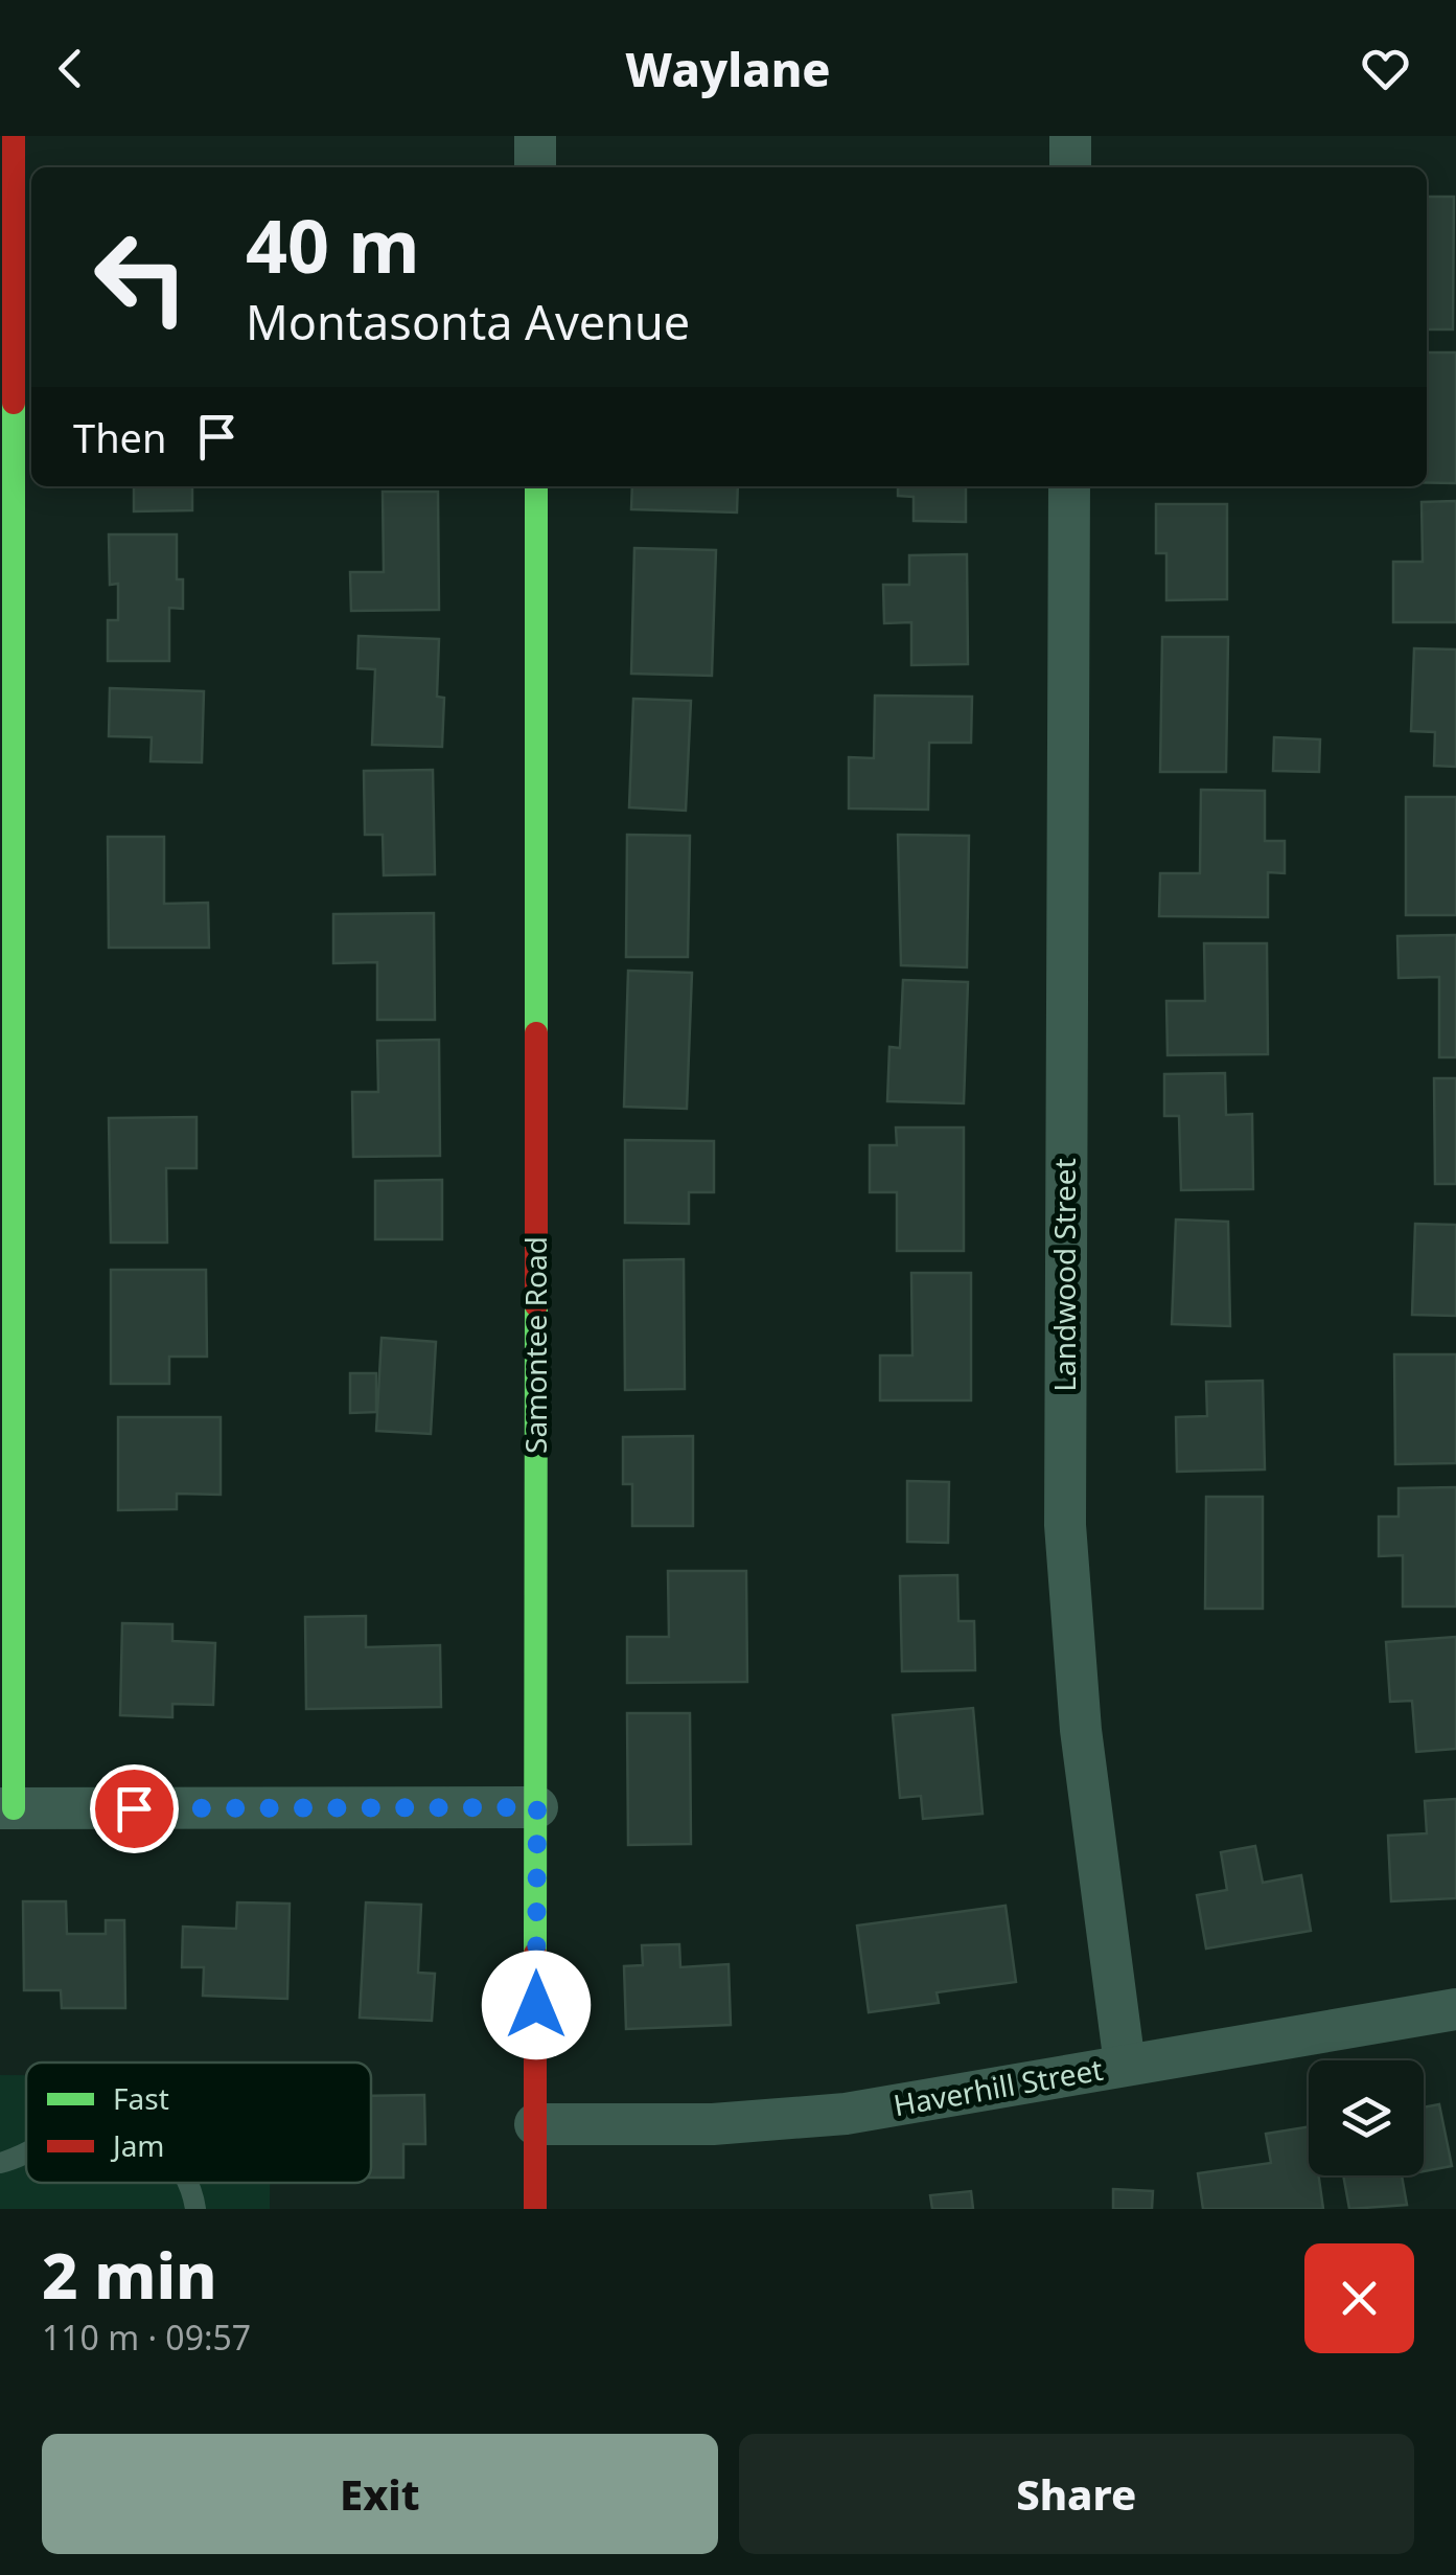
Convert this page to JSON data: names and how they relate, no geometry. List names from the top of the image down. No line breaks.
{"streets":{"street":["Landwood Street","Samontee Road","Haverhill Street"]},"crossings":[["Landwood Street","Haverhill Street"],["Samontee Road","Haverhill Street"]],"legend":["Fast","Jam"],"page":{"header":"Waylane","turn":["40 m","Montasonta Avenue"],"then":"Then","heading":["2 min","110 m · 09:57"],"buttons":["Exit","Share"]}}
